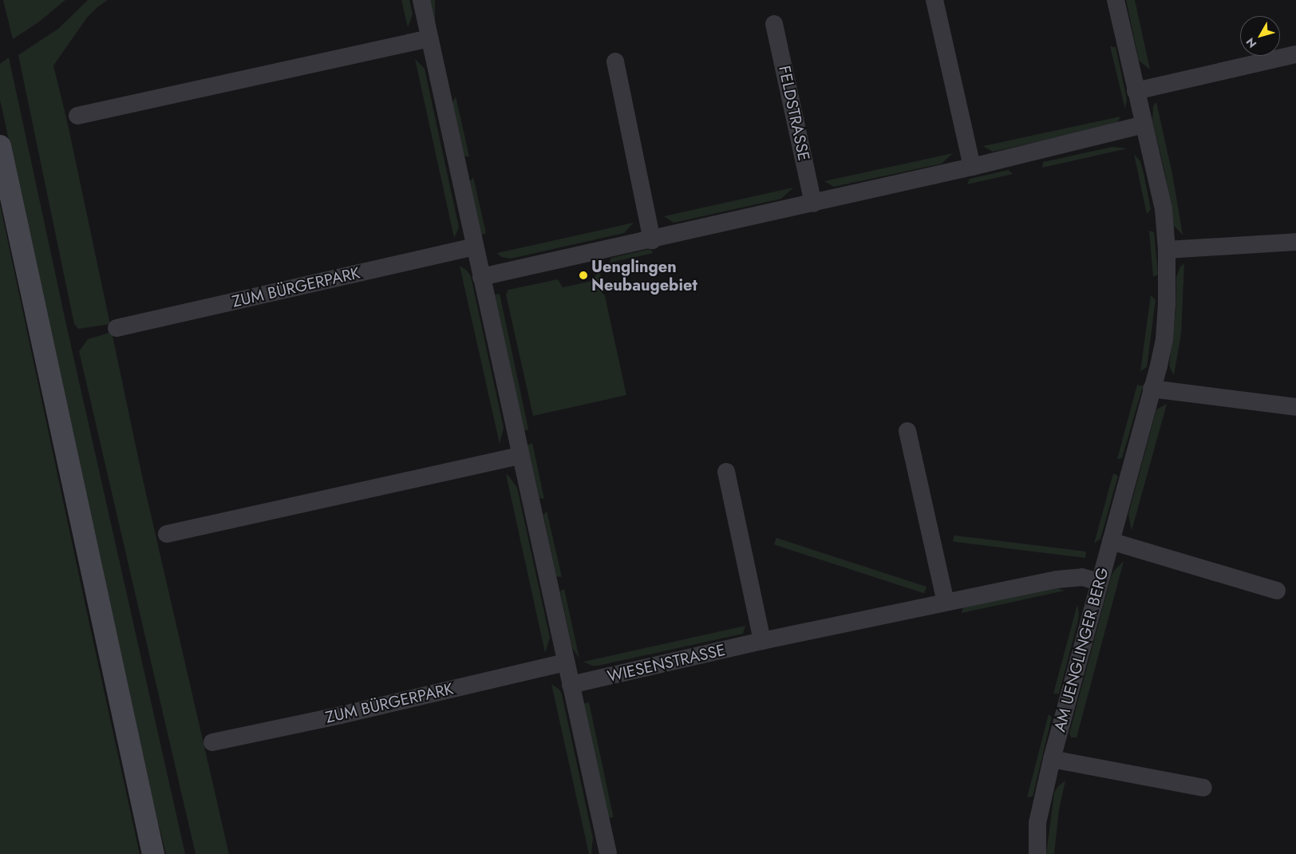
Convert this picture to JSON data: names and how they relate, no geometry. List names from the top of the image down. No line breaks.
{"streets":{"street":["FELDSTRASSE","ZUM BÜRGERPARK","AM UENGLINGER BERG","WIESENSTRASSE"]},"crossings":[["AM UENGLINGER BERG","WIESENSTRASSE"]],"places":["Uenglingen Neubaugebiet"],"north":"bottom left"}
